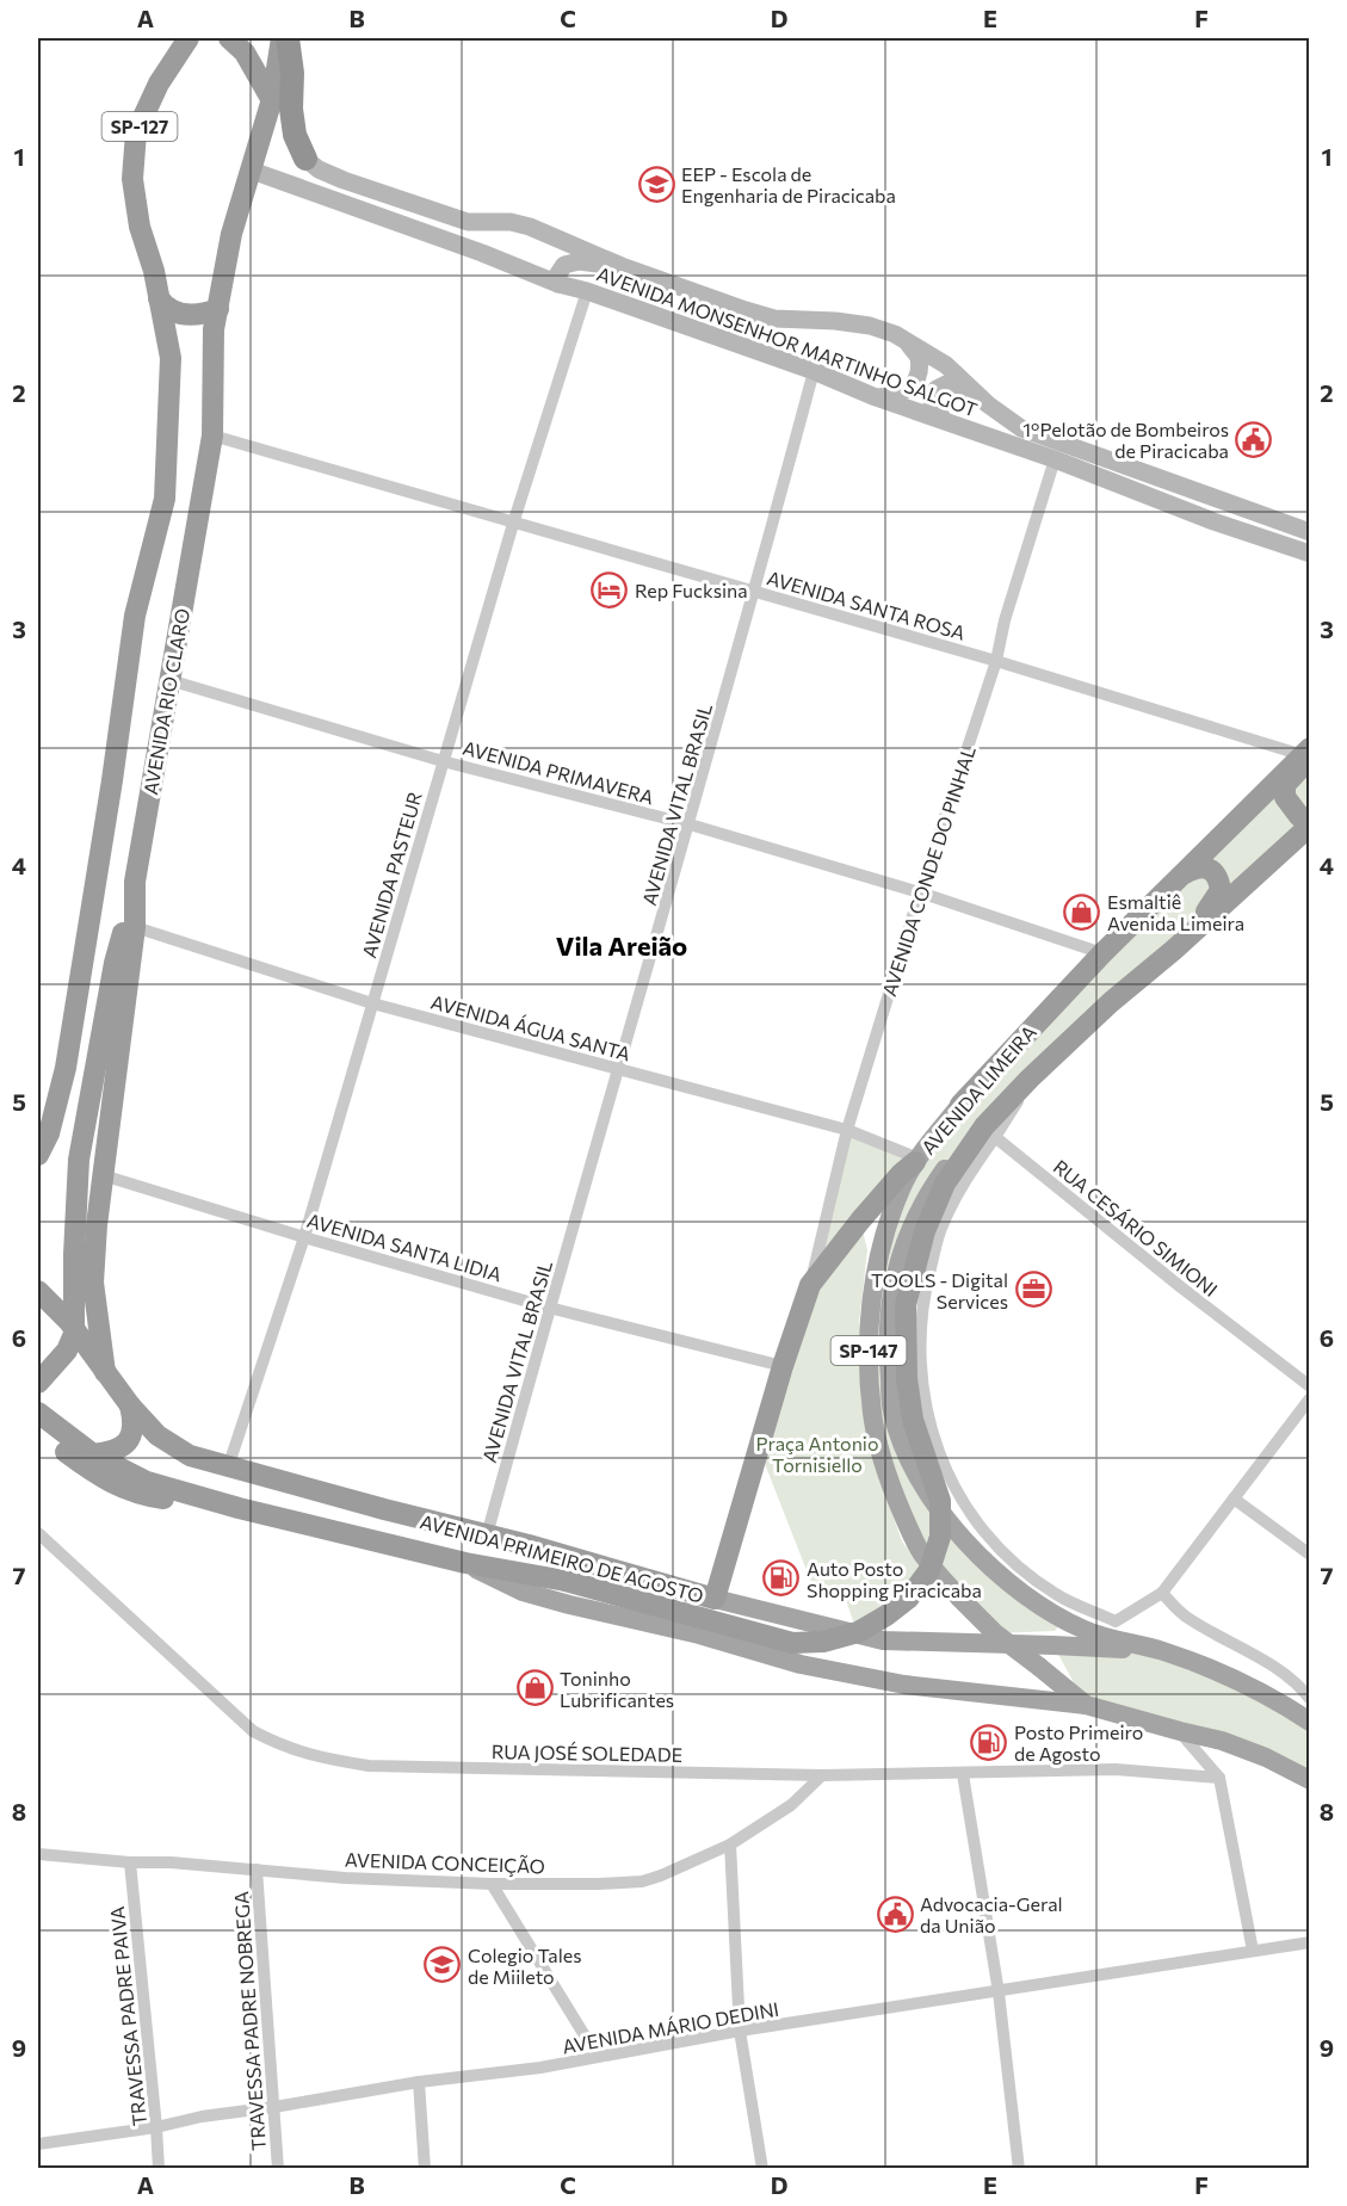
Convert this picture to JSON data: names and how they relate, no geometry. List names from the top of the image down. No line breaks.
{"streets":{"highway":["SP-127","AVENIDA RIO CLARO","AVENIDA CONDE DO PINHAL","AVENIDA LIMEIRA","SP-147","AVENIDA PRIMEIRO DE AGOSTO"],"main road":["AVENIDA MONSENHOR MARTINHO SALGOT"],"street":["AVENIDA SANTA ROSA","AVENIDA PRIMAVERA","AVENIDA VITAL BRASIL","AVENIDA PASTEUR","AVENIDA ÁGUA SANTA","RUA CESÁRIO SIMIONI","AVENIDA SANTA LIDIA","RUA JOSÉ SOLEDADE","AVENIDA CONCEIÇÃO","TRAVESSA PADRE PAIVA","TRAVESSA PADRE NOBREGA","AVENIDA MÁRIO DEDINI"]},"crossings":[["AVENIDA MONSENHOR MARTINHO SALGOT","AVENIDA RIO CLARO"],["AVENIDA MONSENHOR MARTINHO SALGOT","AVENIDA VITAL BRASIL"],["AVENIDA MONSENHOR MARTINHO SALGOT","AVENIDA CONDE DO PINHAL"],["AVENIDA MONSENHOR MARTINHO SALGOT","AVENIDA PASTEUR"],["AVENIDA SANTA ROSA","AVENIDA RIO CLARO"],["AVENIDA SANTA ROSA","AVENIDA VITAL BRASIL"],["AVENIDA SANTA ROSA","AVENIDA CONDE DO PINHAL"],["AVENIDA SANTA ROSA","AVENIDA PASTEUR"],["AVENIDA SANTA ROSA","AVENIDA LIMEIRA"],["AVENIDA RIO CLARO","AVENIDA PRIMAVERA"],["AVENIDA RIO CLARO","AVENIDA ÁGUA SANTA"],["AVENIDA RIO CLARO","AVENIDA SANTA LIDIA"],["AVENIDA RIO CLARO","AVENIDA PRIMEIRO DE AGOSTO"],["AVENIDA PRIMAVERA","AVENIDA VITAL BRASIL"],["AVENIDA PRIMAVERA","AVENIDA CONDE DO PINHAL"],["AVENIDA PRIMAVERA","AVENIDA PASTEUR"],["AVENIDA PRIMAVERA","AVENIDA LIMEIRA"],["AVENIDA VITAL BRASIL","AVENIDA ÁGUA SANTA"],["AVENIDA VITAL BRASIL","AVENIDA SANTA LIDIA"],["AVENIDA VITAL BRASIL","AVENIDA PRIMEIRO DE AGOSTO"],["AVENIDA CONDE DO PINHAL","AVENIDA ÁGUA SANTA"],["AVENIDA CONDE DO PINHAL","AVENIDA LIMEIRA"],["AVENIDA CONDE DO PINHAL","AVENIDA SANTA LIDIA"],["AVENIDA CONDE DO PINHAL","AVENIDA PRIMEIRO DE AGOSTO"],["AVENIDA PASTEUR","AVENIDA ÁGUA SANTA"],["AVENIDA PASTEUR","AVENIDA SANTA LIDIA"],["AVENIDA PASTEUR","AVENIDA PRIMEIRO DE AGOSTO"],["AVENIDA ÁGUA SANTA","AVENIDA LIMEIRA"],["AVENIDA LIMEIRA","RUA CESÁRIO SIMIONI"],["AVENIDA LIMEIRA","SP-147"],["AVENIDA LIMEIRA","AVENIDA PRIMEIRO DE AGOSTO"],["SP-147","AVENIDA PRIMEIRO DE AGOSTO"],["RUA JOSÉ SOLEDADE","AVENIDA CONCEIÇÃO"],["AVENIDA CONCEIÇÃO","TRAVESSA PADRE PAIVA"],["AVENIDA CONCEIÇÃO","TRAVESSA PADRE NOBREGA"],["TRAVESSA PADRE PAIVA","AVENIDA MÁRIO DEDINI"],["TRAVESSA PADRE NOBREGA","AVENIDA MÁRIO DEDINI"]],"districts":["Vila Areião"],"parks":["Praça Antonio Tornisiello"],"places":{"school or university":["EEP - Escola de Engenharia de Piracicaba","Colegio Tales de Miileto"],"public building":["1ºPelotão de Bombeiros de Piracicaba","Advocacia-Geral da União"],"hotel":["Rep Fucksina"],"shop":["Esmaltiê Avenida Limeira","Toninho Lubrificantes"],"office":["TOOLS - Digital Services"],"fuel station":["Auto Posto Shopping Piracicaba","Posto Primeiro de Agosto"]},"grid":{"columns":["A","B","C","D","E","F"],"rows":["1","2","3","4","5","6","7","8","9"]}}
